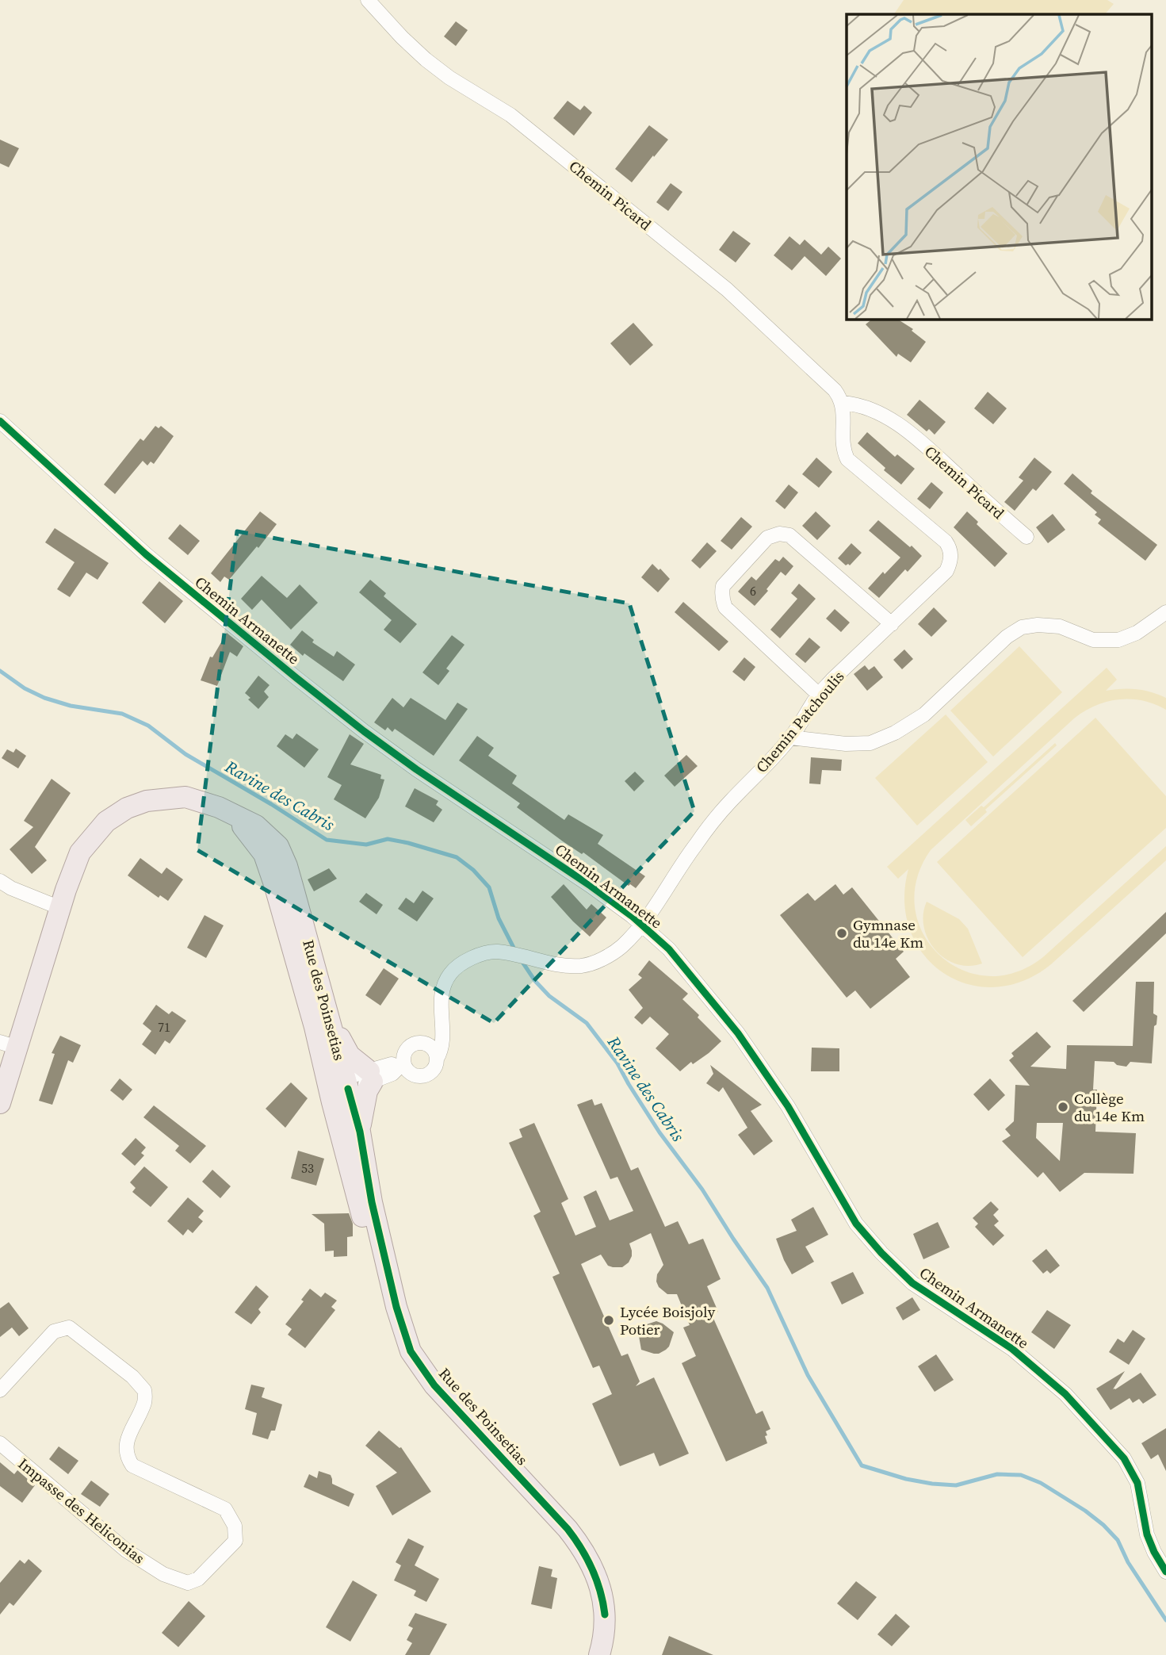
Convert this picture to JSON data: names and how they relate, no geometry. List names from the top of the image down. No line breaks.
{"streets":{"main road":["Rue des Poinsetias"],"street":["Chemin Picard","Chemin Armanette","Chemin Patchoulis","Impasse des Heliconias"]},"crossings":[["Chemin Picard","Chemin Patchoulis"],["Chemin Armanette","Chemin Patchoulis"]],"water":["Ravine des Cabris"],"places":["Gymnase du 14e Km","Collège du 14e Km","Lycée Boisjoly Potier"],"house_numbers":["6","71","53"]}
